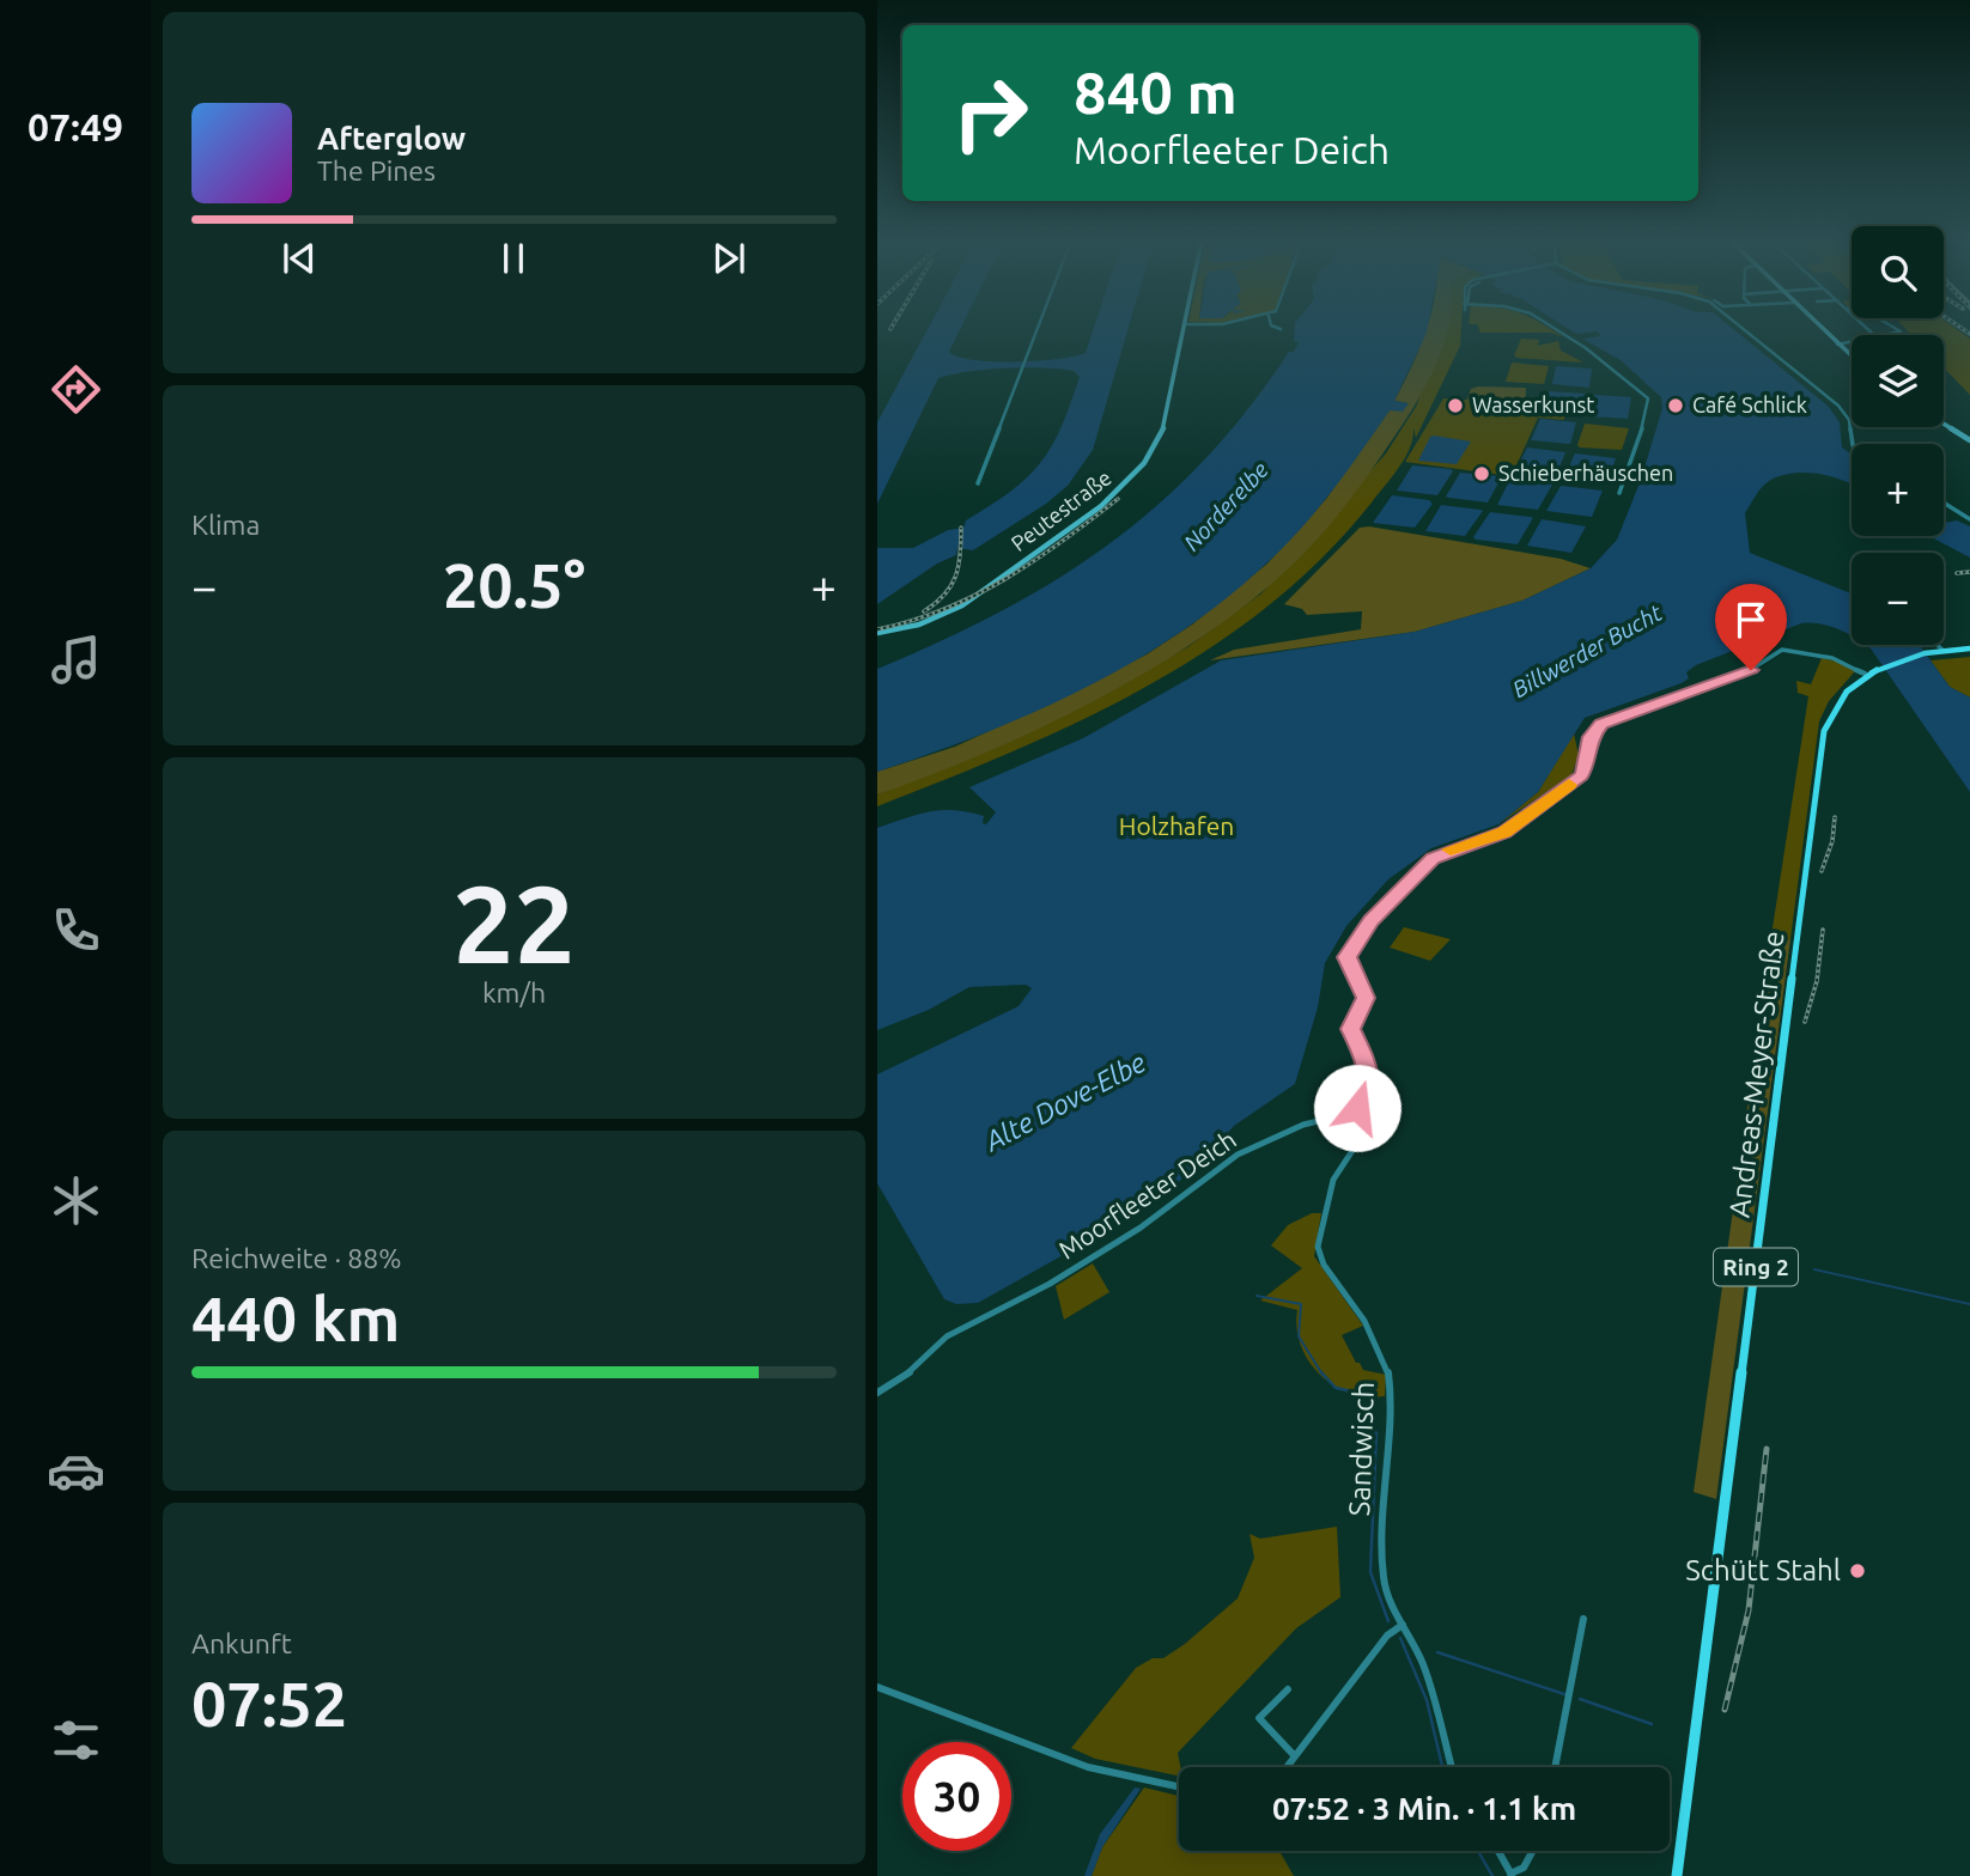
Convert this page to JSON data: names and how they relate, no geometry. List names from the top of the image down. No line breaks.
{"streets":{"main road":["Andreas-Meyer-Straße","Ring 2"],"street":["Peutestraße","Moorfleeter Deich","Sandwisch"]},"water":["Norderelbe","Billwerder Bucht","Alte Dove-Elbe"],"parks":["Holzhafen"],"places":["Wasserkunst","Café Schlick","Schieberhäuschen","Schütt Stahl"],"page":{"tabs":"07:49","turn":["840 m","Moorfleeter Deich"],"song":["Afterglow","The Pines"],"map_buttons":["+","−"],"tile":["Klima",["22","km/h"],["Reichweite · 88%","440 km"],["Ankunft","07:52"]],"heat":["−","20.5°","+"],"limit":"30","trip":"07:52 · 3 Min. · 1.1 km"}}
